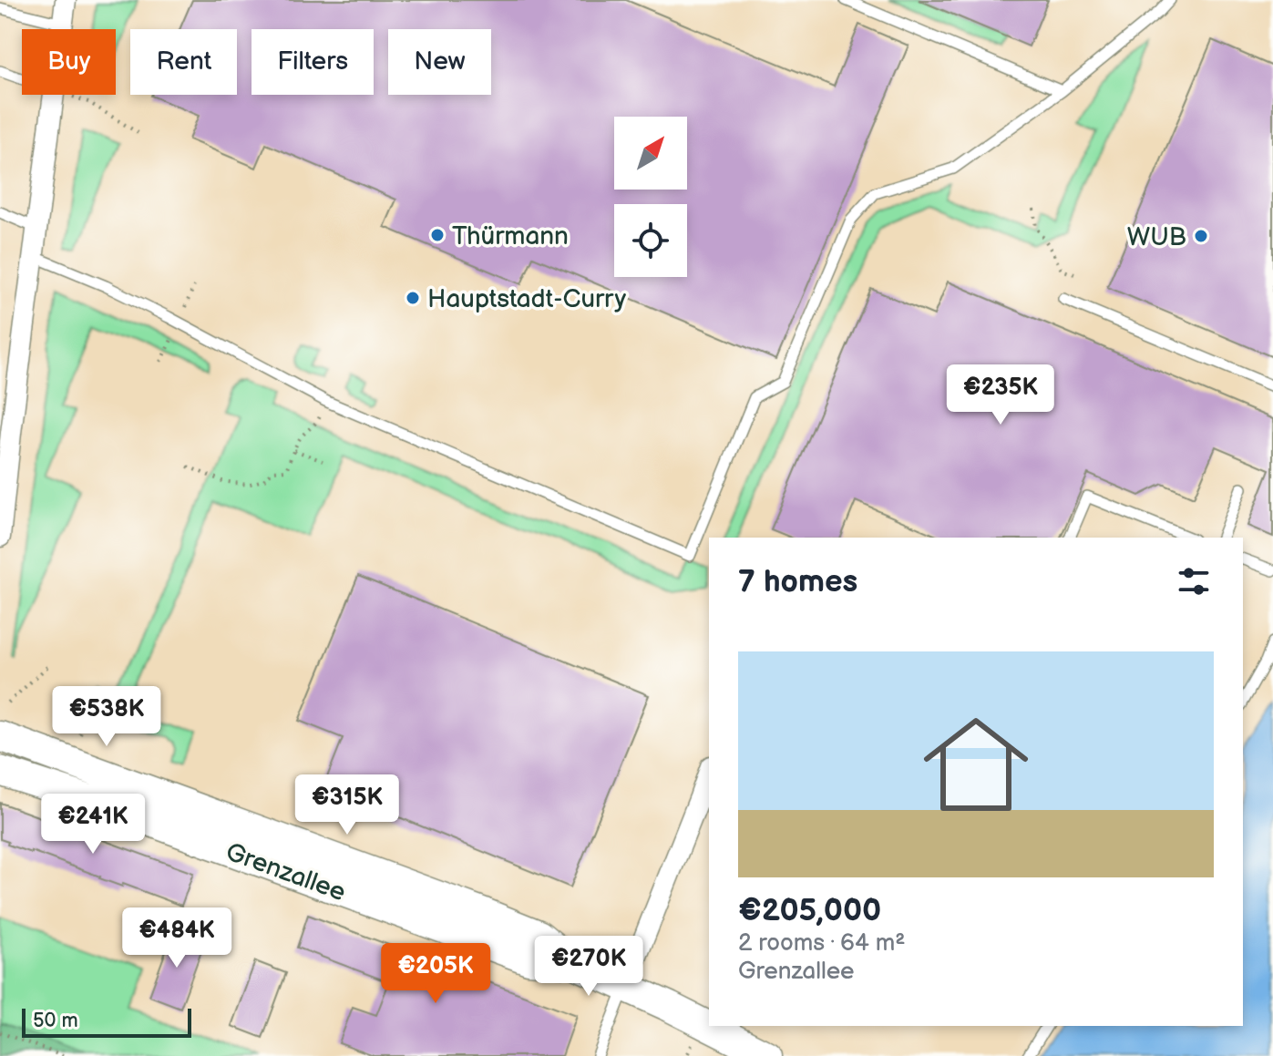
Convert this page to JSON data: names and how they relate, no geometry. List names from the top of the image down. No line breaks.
{"streets":{"main road":["Grenzallee"]},"places":["Thürmann","WUB","Hauptstadt-Curry"],"scale_bar":"50 m","north":"top right","page":{"chip":["Buy","Rent","Filters","New"],"price":["€235K","€538K","€315K","€241K","€484K","€270K","€205K"],"heading":"7 homes","list":[{"name":"€205,000","note":"2 rooms · 64 m² · Grenzallee"}],"scale":"50 m"}}
